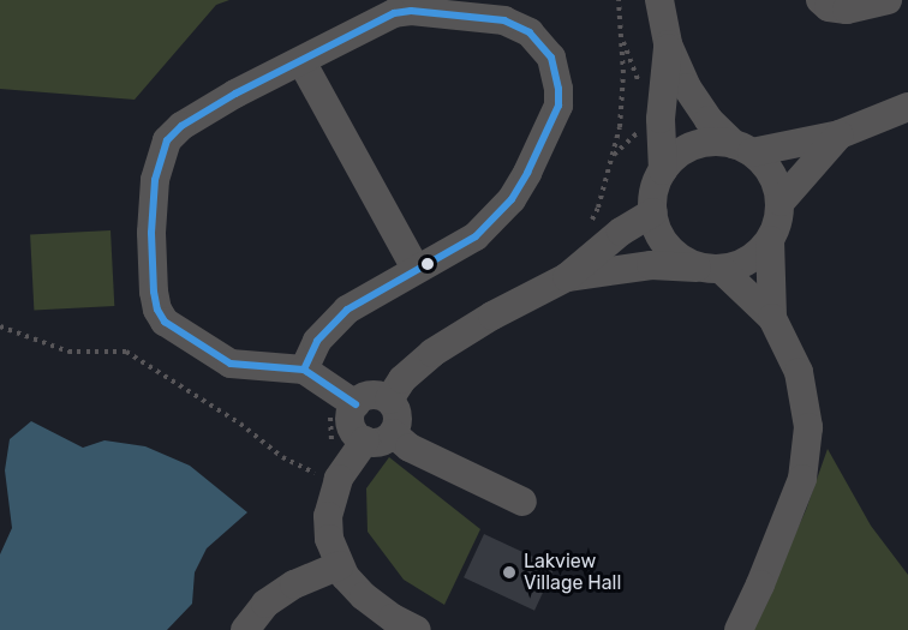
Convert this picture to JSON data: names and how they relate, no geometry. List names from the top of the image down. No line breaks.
{"places":["Lakview Village Hall"]}
